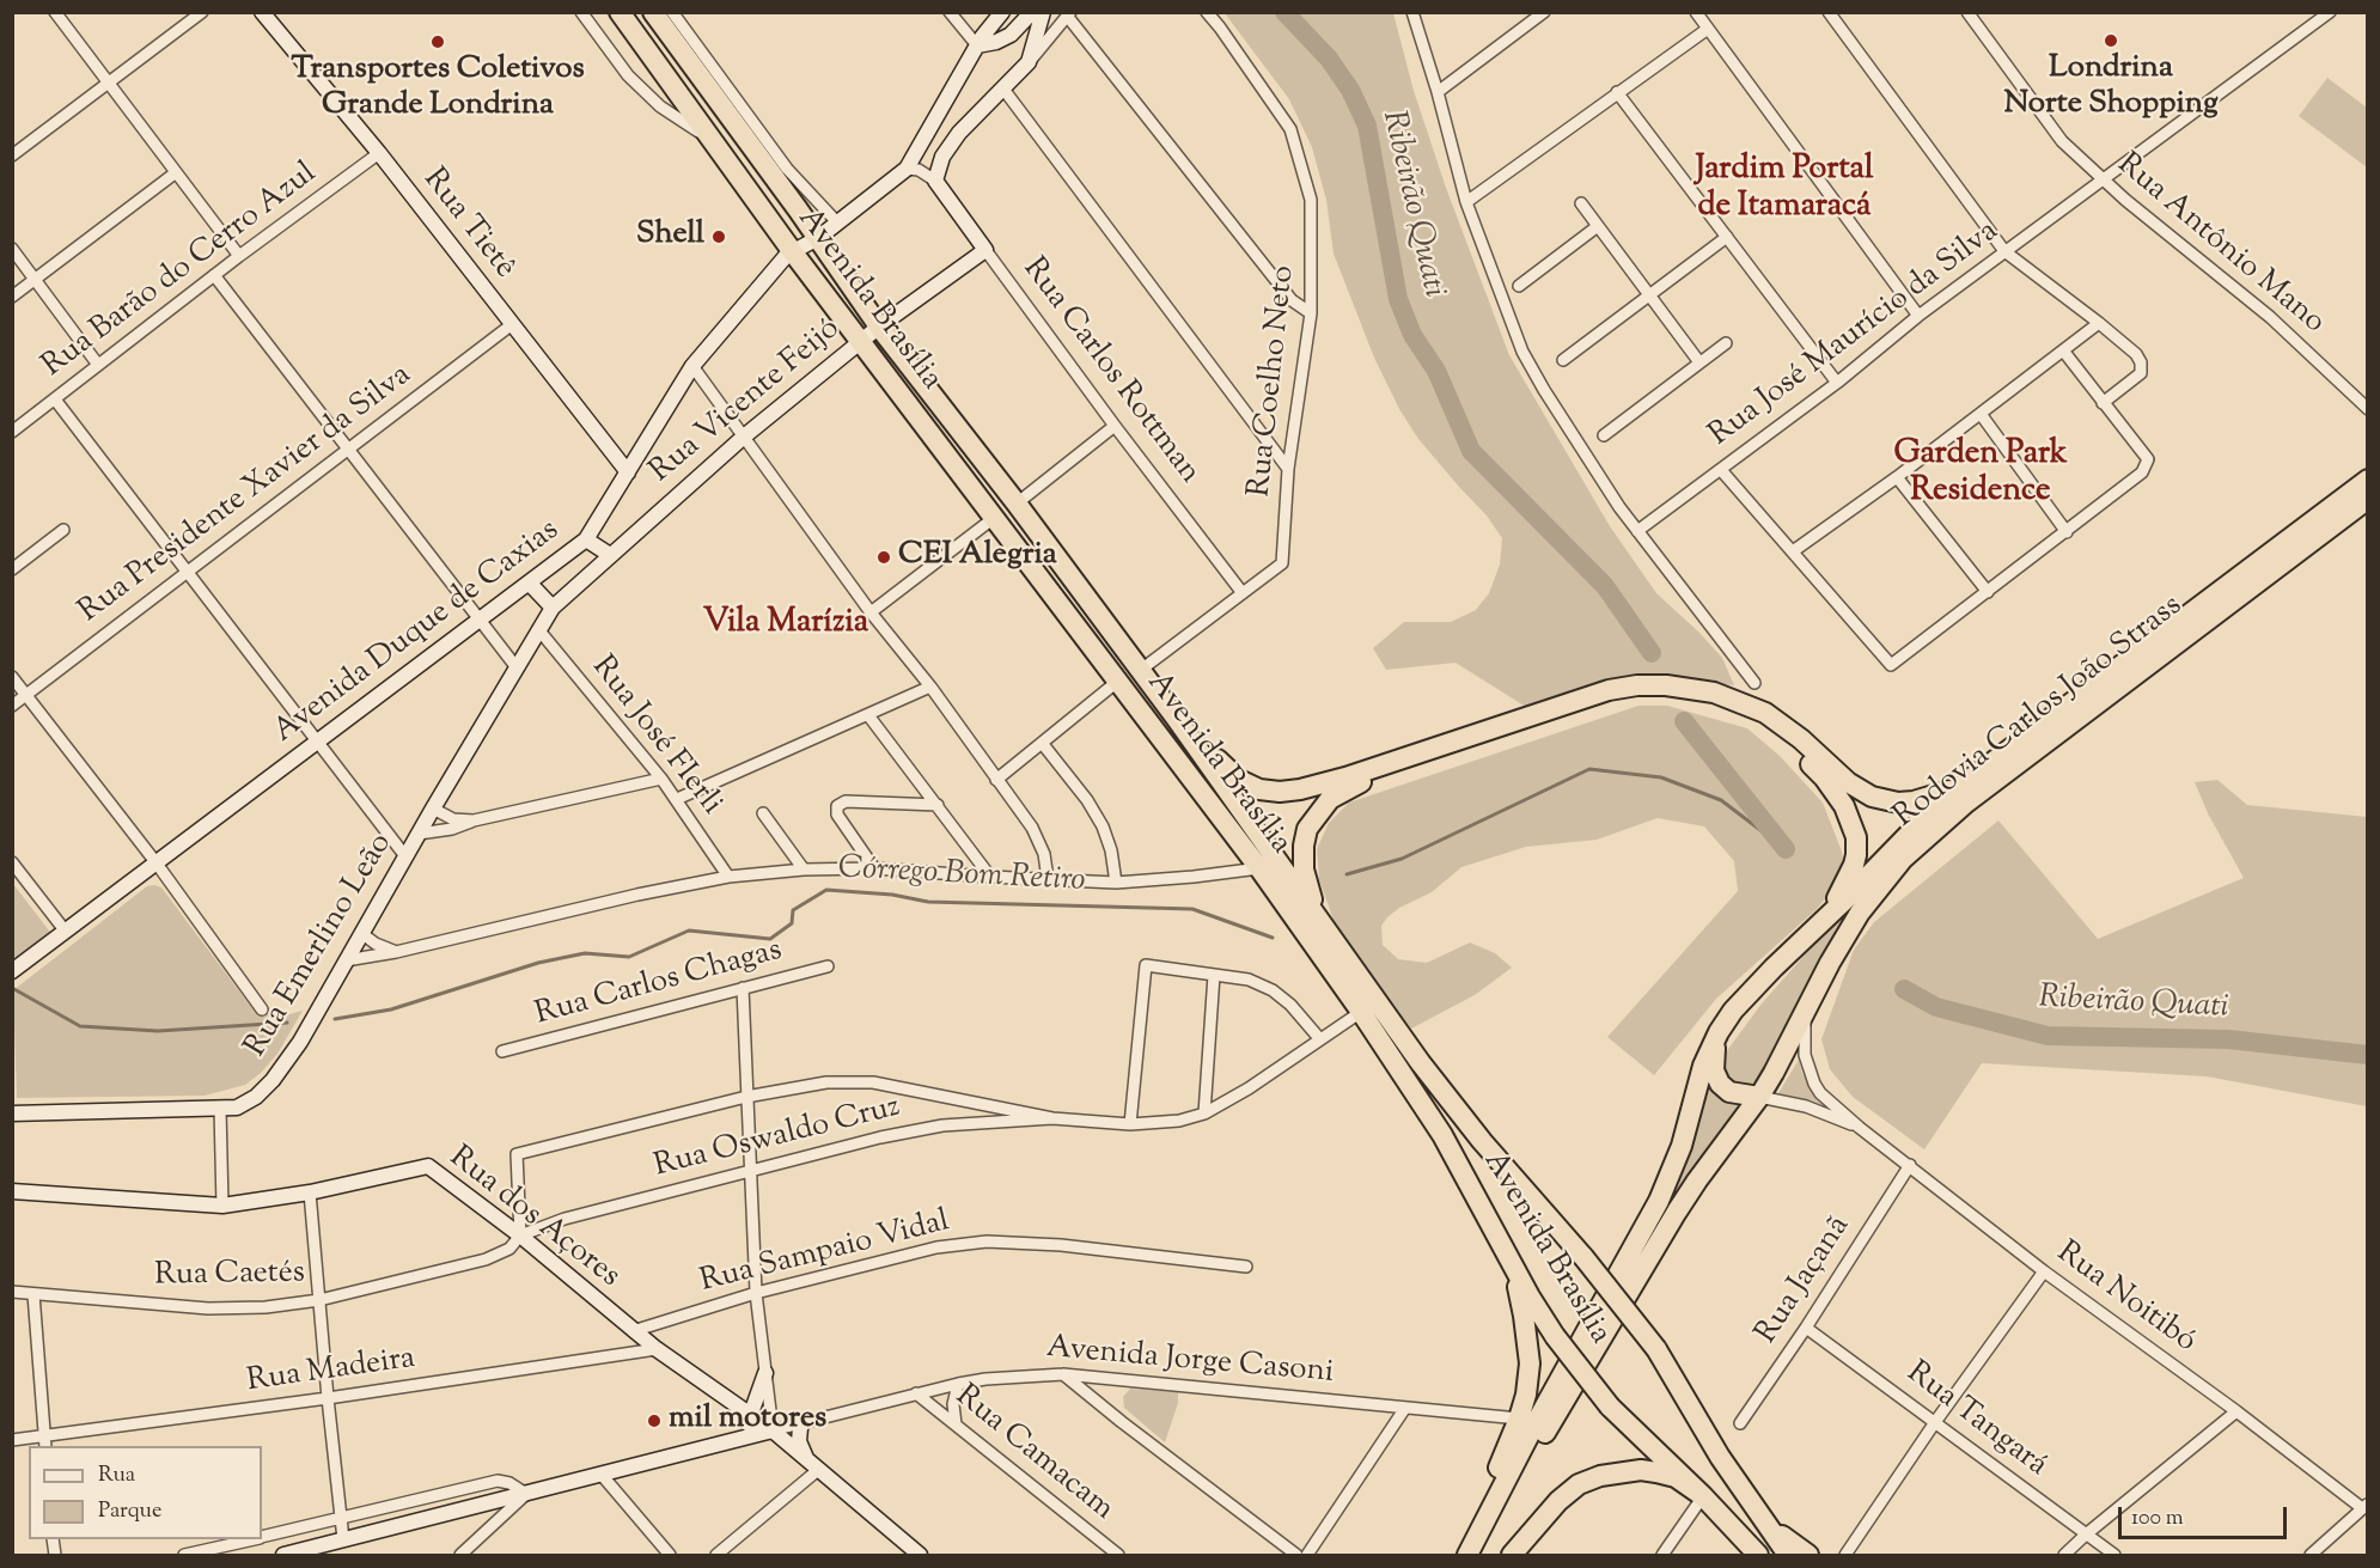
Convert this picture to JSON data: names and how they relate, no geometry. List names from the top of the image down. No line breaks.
{"streets":{"highway":["Avenida Brasília","Rodovia Carlos João Strass"],"street":["Rua Tietê","Rua Antônio Mano","Rua Barão do Cerro Azul","Rua José Maurício da Silva","Rua Carlos Rottman","Rua Coelho Neto","Rua Vicente Feijó","Rua Presidente Xavier da Silva","Avenida Duque de Caxias","Rua José FIerli","Rua Emerlino Leão","Rua Carlos Chagas","Rua Oswaldo Cruz","Rua dos Açores","Rua Sampaio Vidal","Rua Caetés","Rua Jaçanã","Rua Noitibó","Avenida Jorge Casoni","Rua Madeira","Rua Tangará","Rua Camacam"]},"crossings":[["Rua Tietê","Rua Barão do Cerro Azul"],["Rua Tietê","Rua Presidente Xavier da Silva"],["Rua Tietê","Avenida Duque de Caxias"],["Rua Antônio Mano","Rua José Maurício da Silva"],["Avenida Brasília","Rua Coelho Neto"],["Avenida Brasília","Rua Vicente Feijó"],["Avenida Brasília","Avenida Duque de Caxias"],["Rua Carlos Rottman","Rua Coelho Neto"],["Rua Carlos Rottman","Rua Vicente Feijó"],["Rua Vicente Feijó","Rua Emerlino Leão"],["Rodovia Carlos João Strass","Rua Noitibó"],["Rua José FIerli","Rua Emerlino Leão"],["Rua Oswaldo Cruz","Rua dos Açores"],["Rua Oswaldo Cruz","Rua Caetés"],["Rua dos Açores","Rua Sampaio Vidal"],["Rua dos Açores","Rua Caetés"],["Rua dos Açores","Avenida Jorge Casoni"],["Rua dos Açores","Rua Madeira"],["Rua Jaçanã","Rua Noitibó"],["Rua Jaçanã","Rua Tangará"],["Avenida Jorge Casoni","Rua Camacam"]],"districts":["Jardim Portal de Itamaracá","Garden Park Residence","Vila Marízia"],"water":["Ribeirão Quati","Córrego Bom Retiro"],"places":["Londrina Norte Shopping","Transportes Coletivos Grande Londrina","Shell","CEI Alegria","mil motores"],"legend":["Rua","Parque"],"scale_bar":"100 m"}
